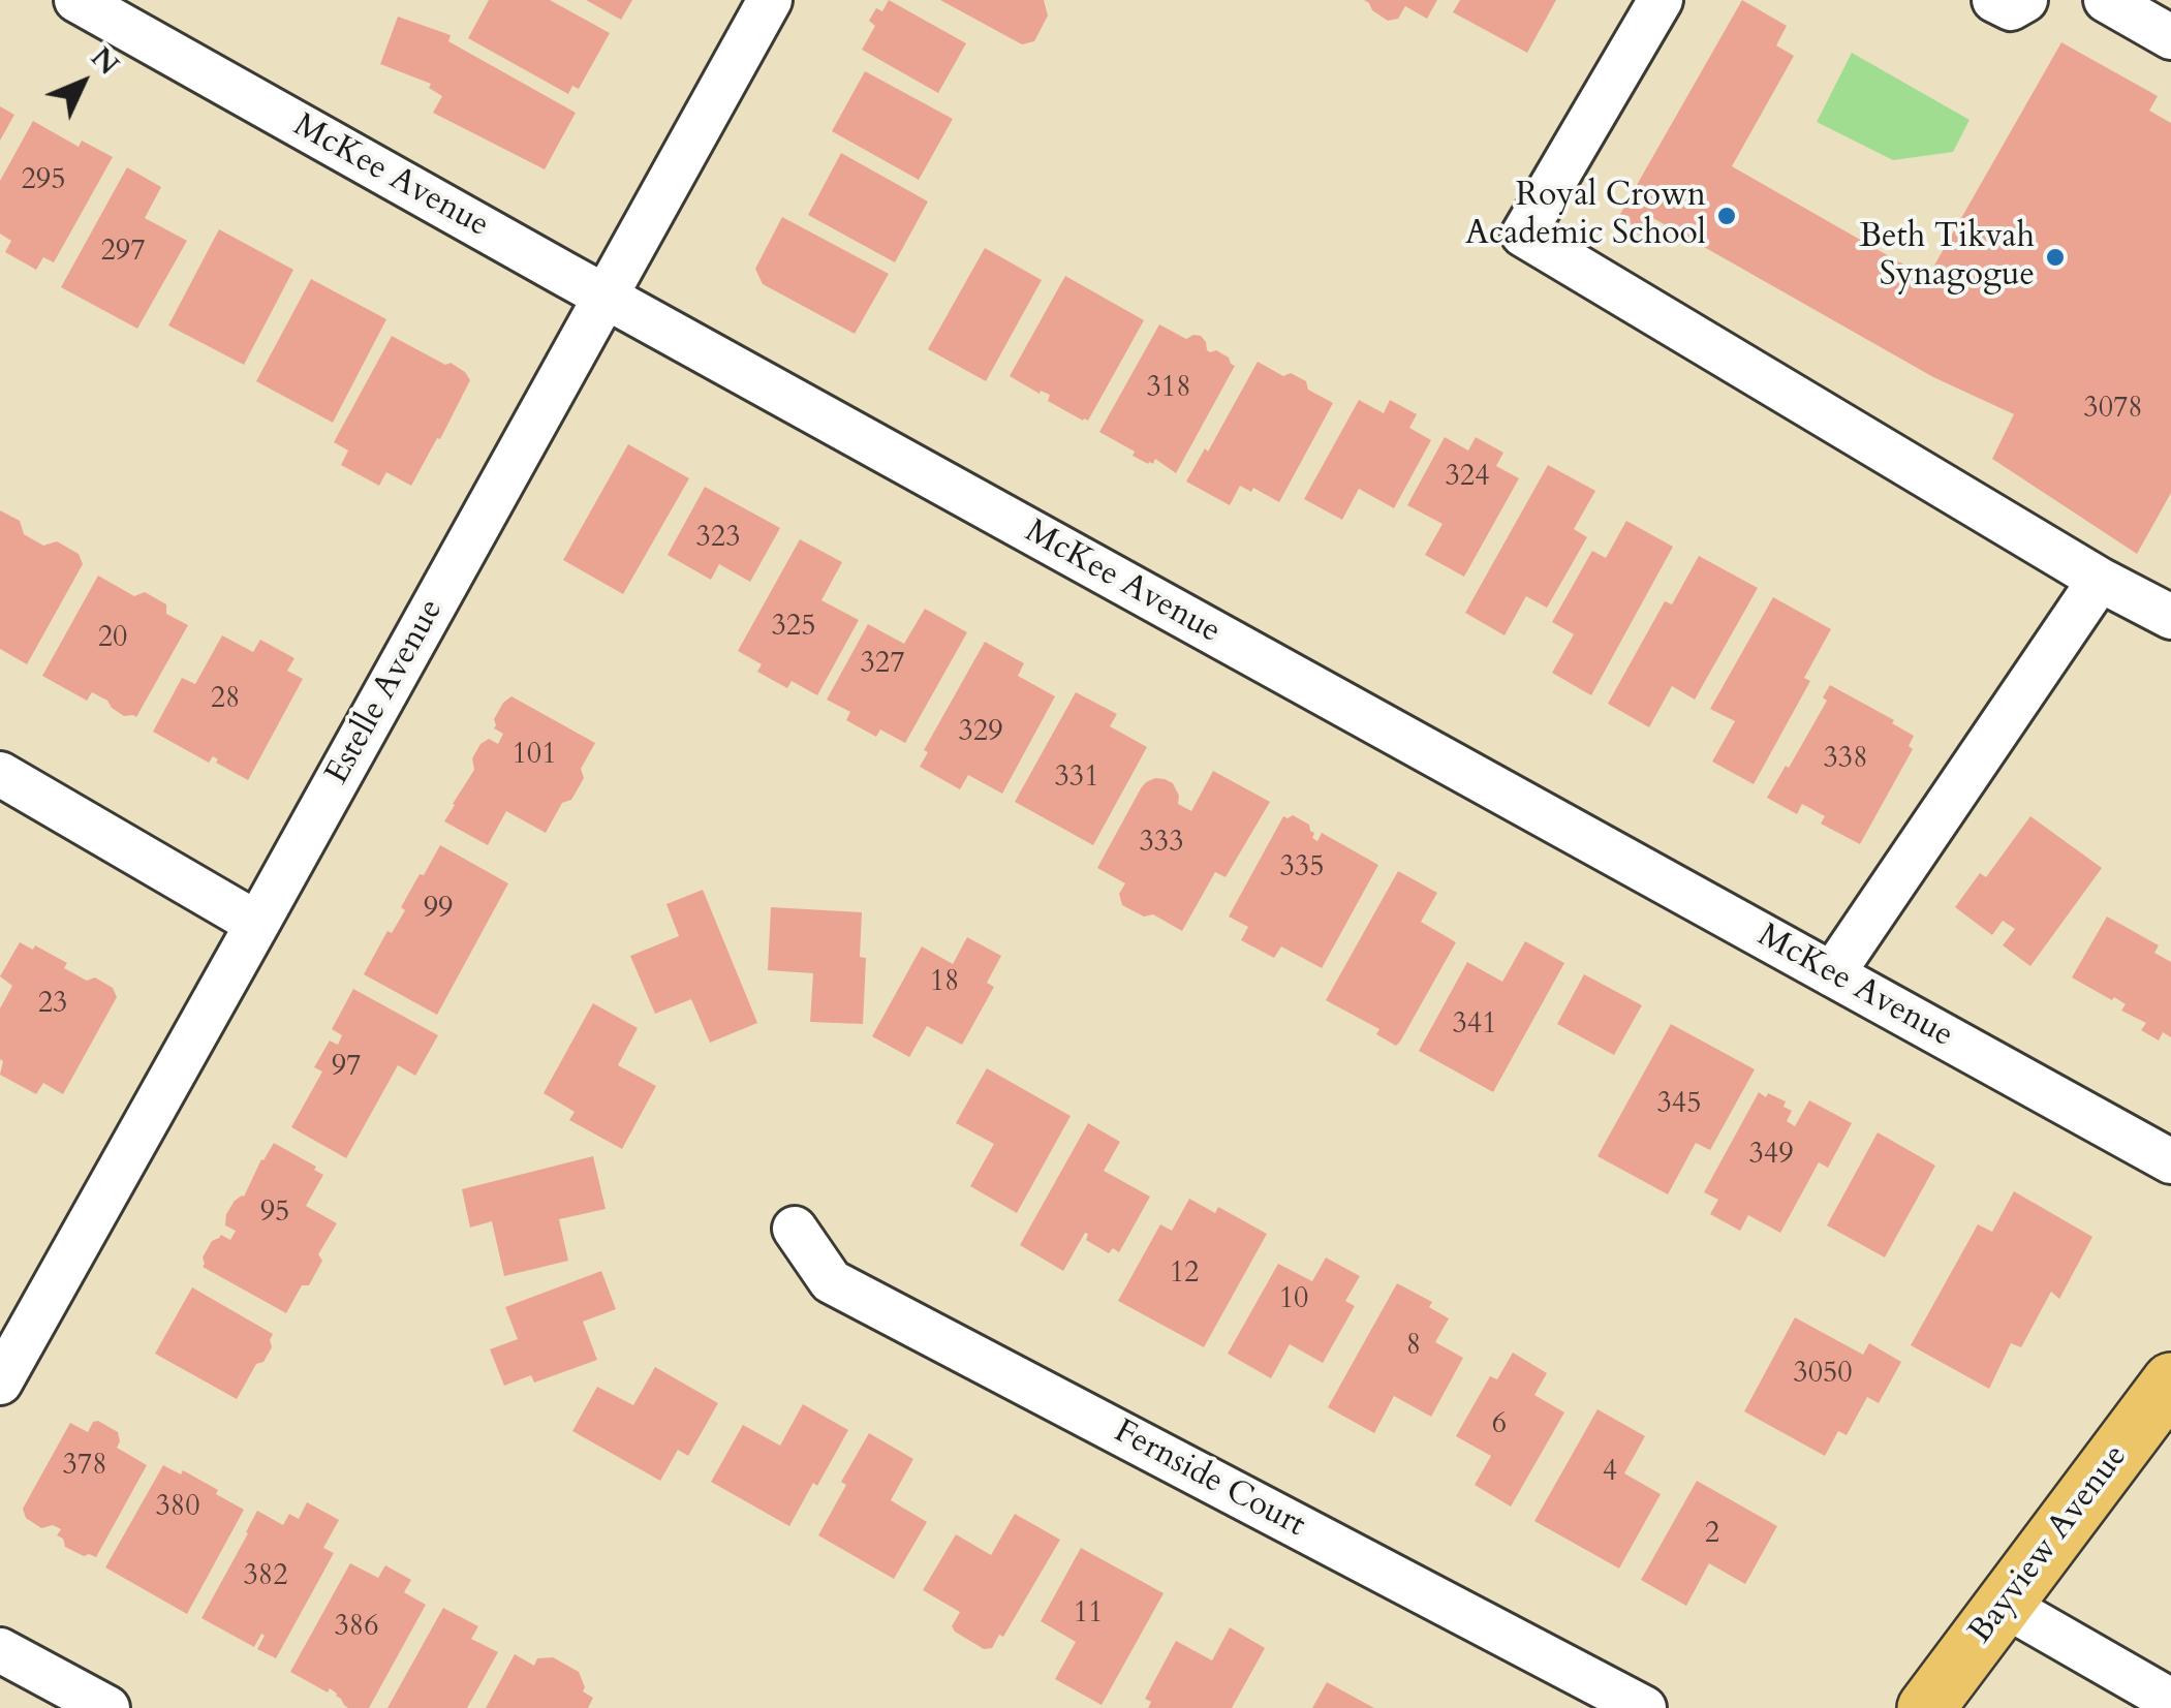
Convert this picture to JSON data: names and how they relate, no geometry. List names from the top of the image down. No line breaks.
{"streets":{"main road":["Bayview Avenue"],"street":["McKee Avenue","Estelle Avenue","Fernside Court"]},"crossings":[["McKee Avenue","Estelle Avenue"]],"places":["Royal Crown Academic School","Beth Tikvah Synagogue"],"house_numbers":["295","297","318","3078","324","323","325","20","327","28","329","101","338","331","333","335","99","18","23","341","97","345","349","95","12","10","8","3050","6","378","4","380","2","382","11","386"],"north":"top right"}
